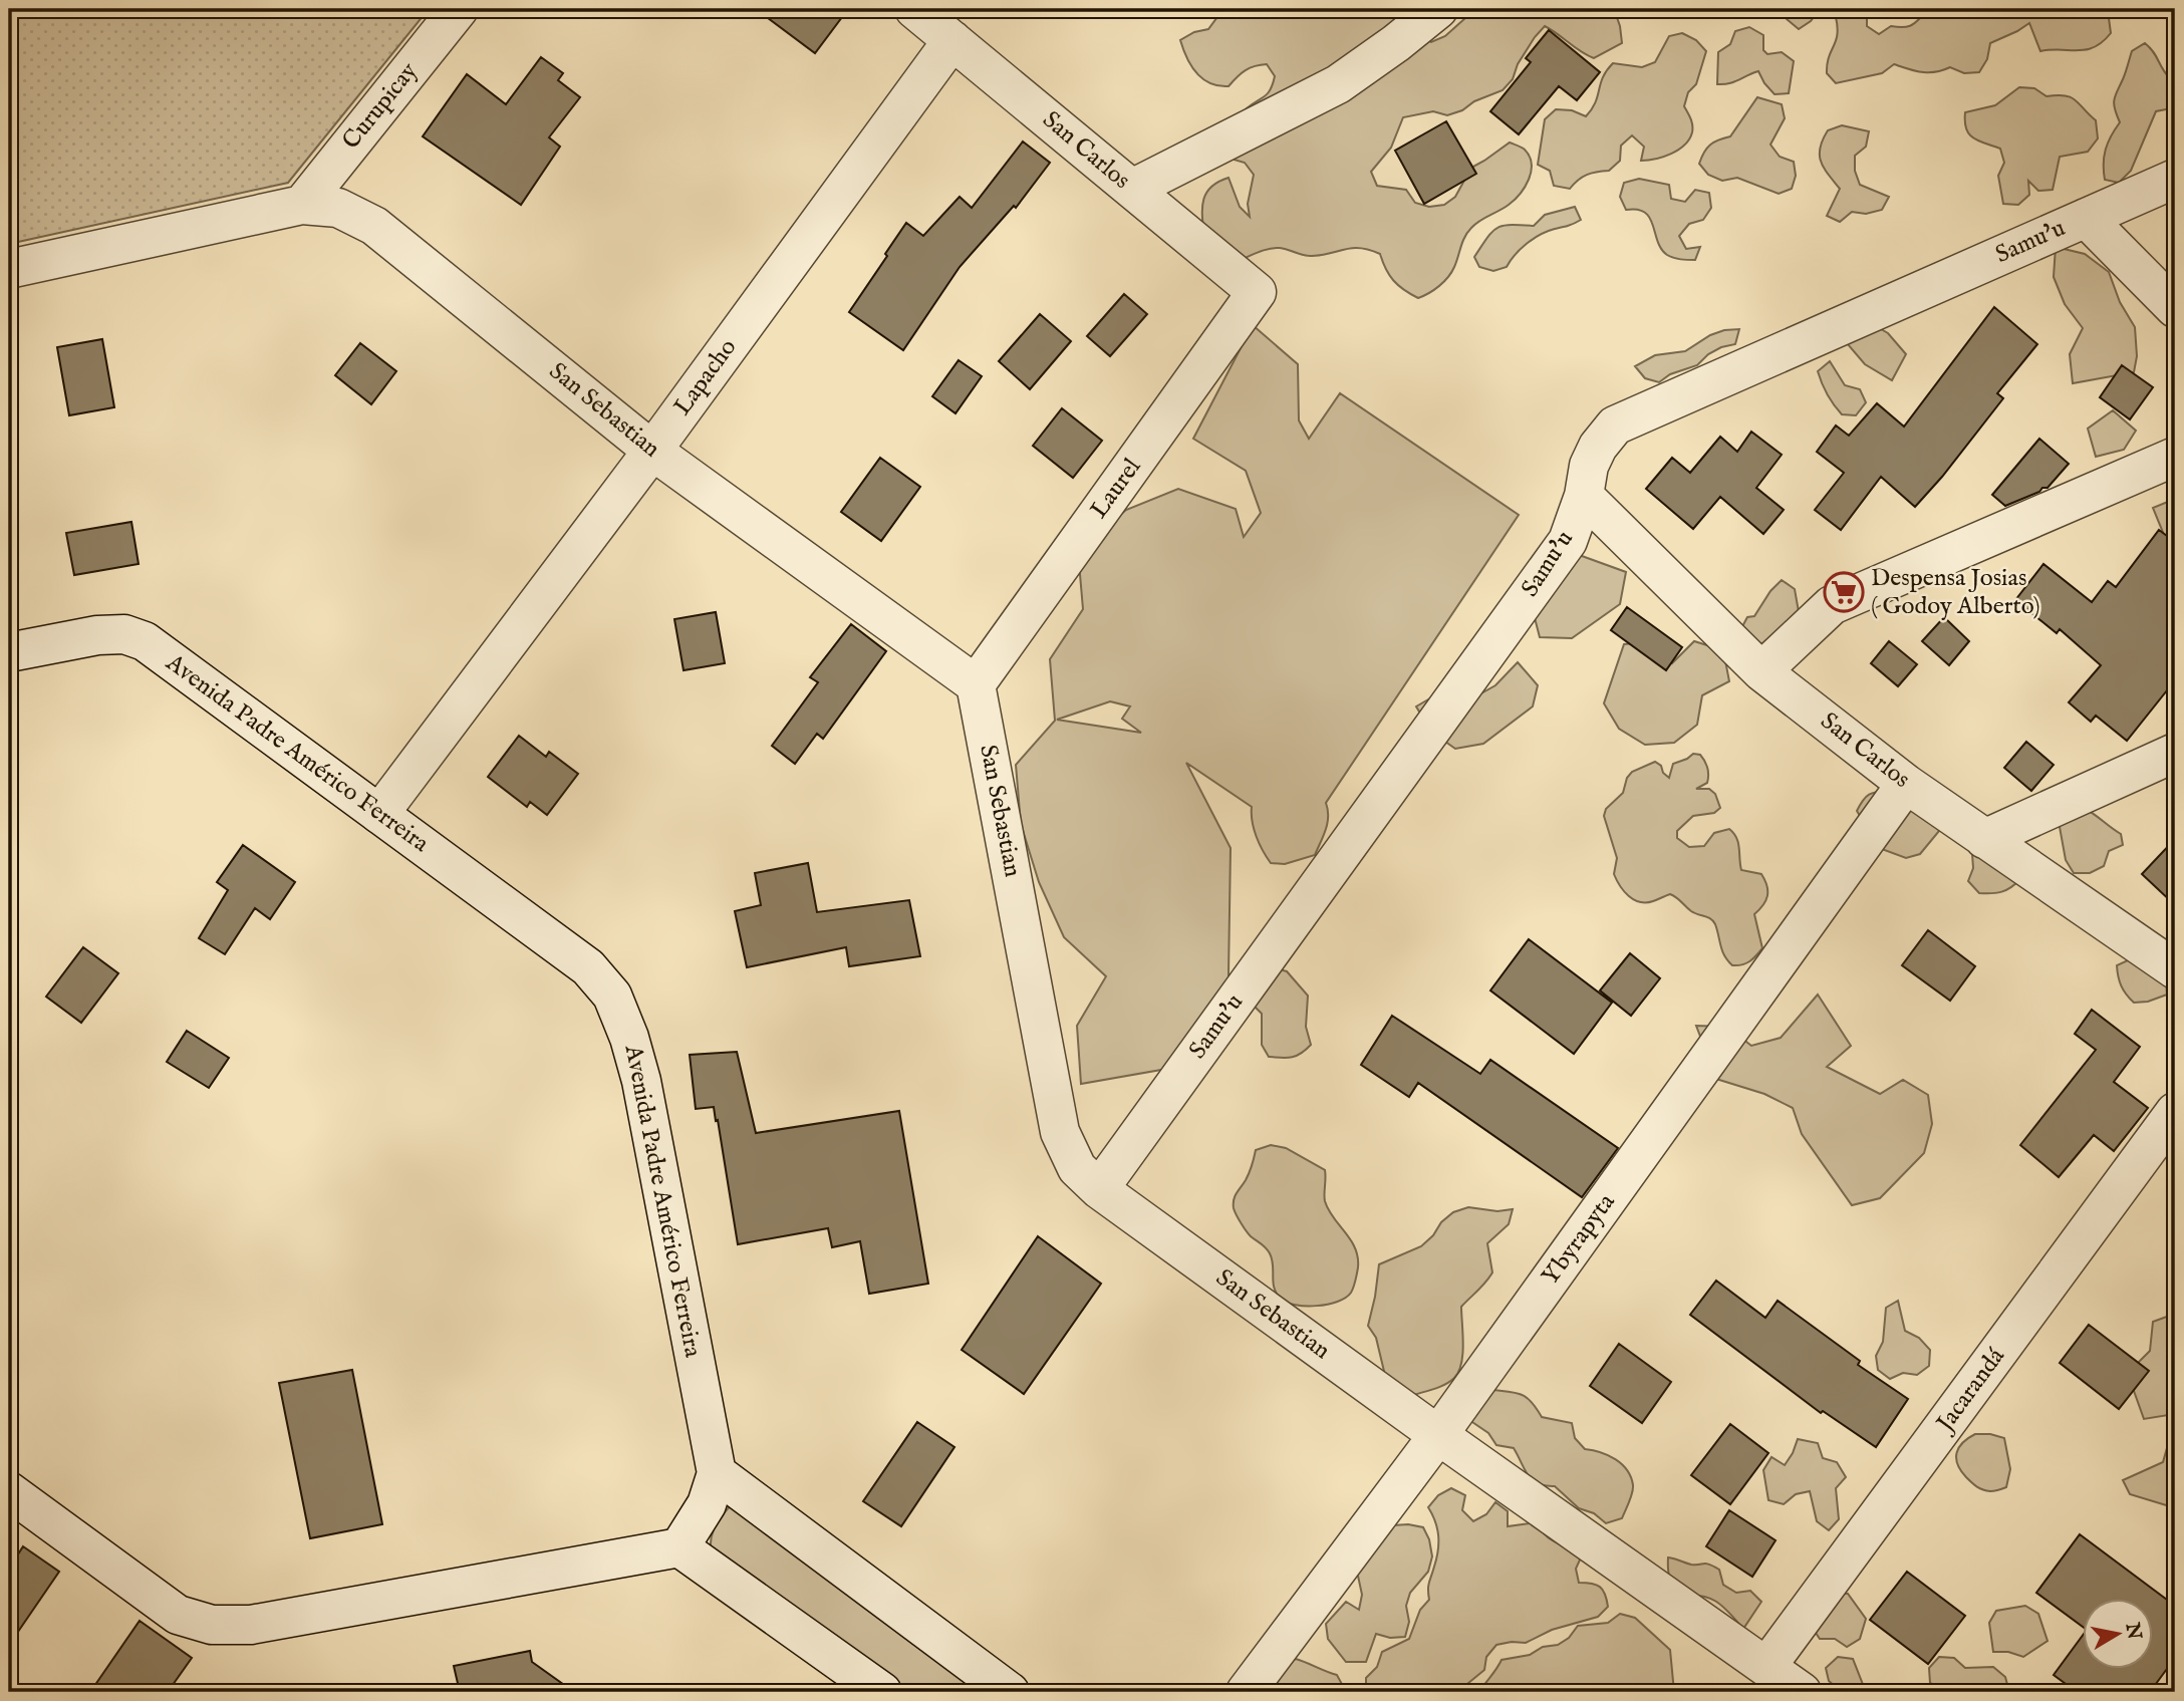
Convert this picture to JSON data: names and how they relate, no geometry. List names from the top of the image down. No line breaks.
{"streets":{"street":["Curupicay","San Carlos","Samu'u","Lapacho","San Sebastian","Laurel","Avenida Padre Américo Ferreira","Ybyrapyta","Jacarandá"]},"crossings":[["Curupicay","San Sebastian"],["San Carlos","Samu'u"],["San Carlos","Lapacho"],["San Carlos","Laurel"],["San Carlos","Ybyrapyta"],["Samu'u","San Sebastian"],["Lapacho","San Sebastian"],["Lapacho","Avenida Padre Américo Ferreira"],["San Sebastian","Laurel"],["San Sebastian","Ybyrapyta"],["San Sebastian","Jacarandá"]],"places":{"supermarket":["Despensa Josias ( Godoy Alberto)"]},"north":"right"}
